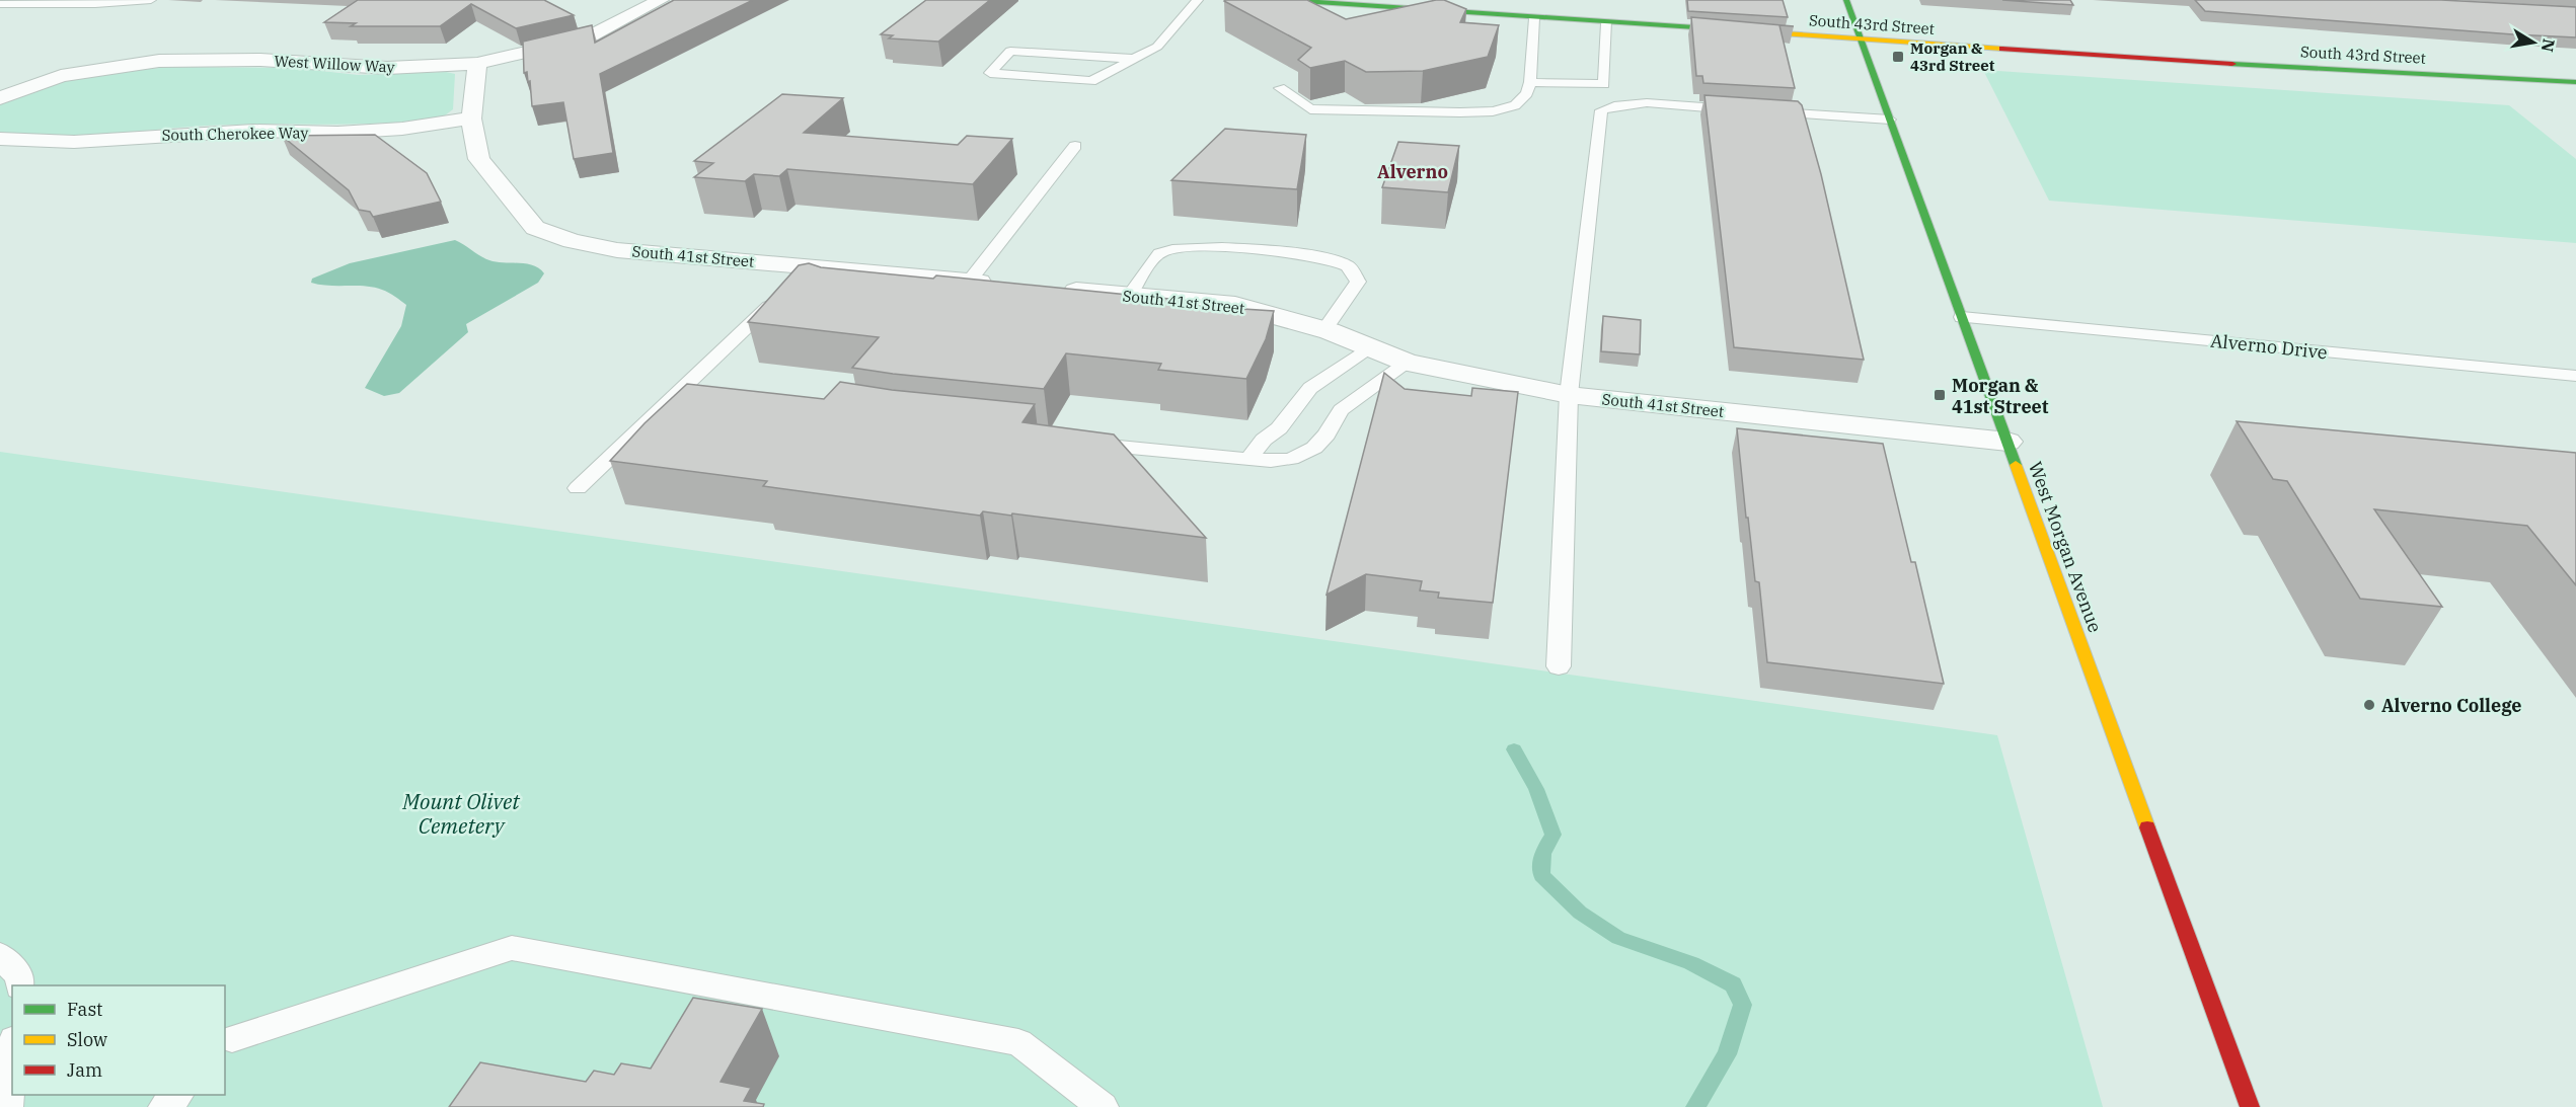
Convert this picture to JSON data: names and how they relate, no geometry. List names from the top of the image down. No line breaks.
{"streets":{"main road":["South 43rd Street","West Morgan Avenue"],"street":["West Willow Way","South Cherokee Way","South 41st Street"],"lane":["Alverno Drive"]},"crossings":[["South 43rd Street","West Morgan Avenue"],["West Willow Way","South 41st Street"],["South Cherokee Way","South 41st Street"],["South 41st Street","West Morgan Avenue"],["Alverno Drive","West Morgan Avenue"]],"districts":["Alverno"],"parks":["Mount Olivet Cemetery"],"places":{"transit":["Morgan & 43rd Street","Morgan & 41st Street"],"other":["Alverno College"]},"legend":["Fast","Slow","Jam"],"north":"right"}
